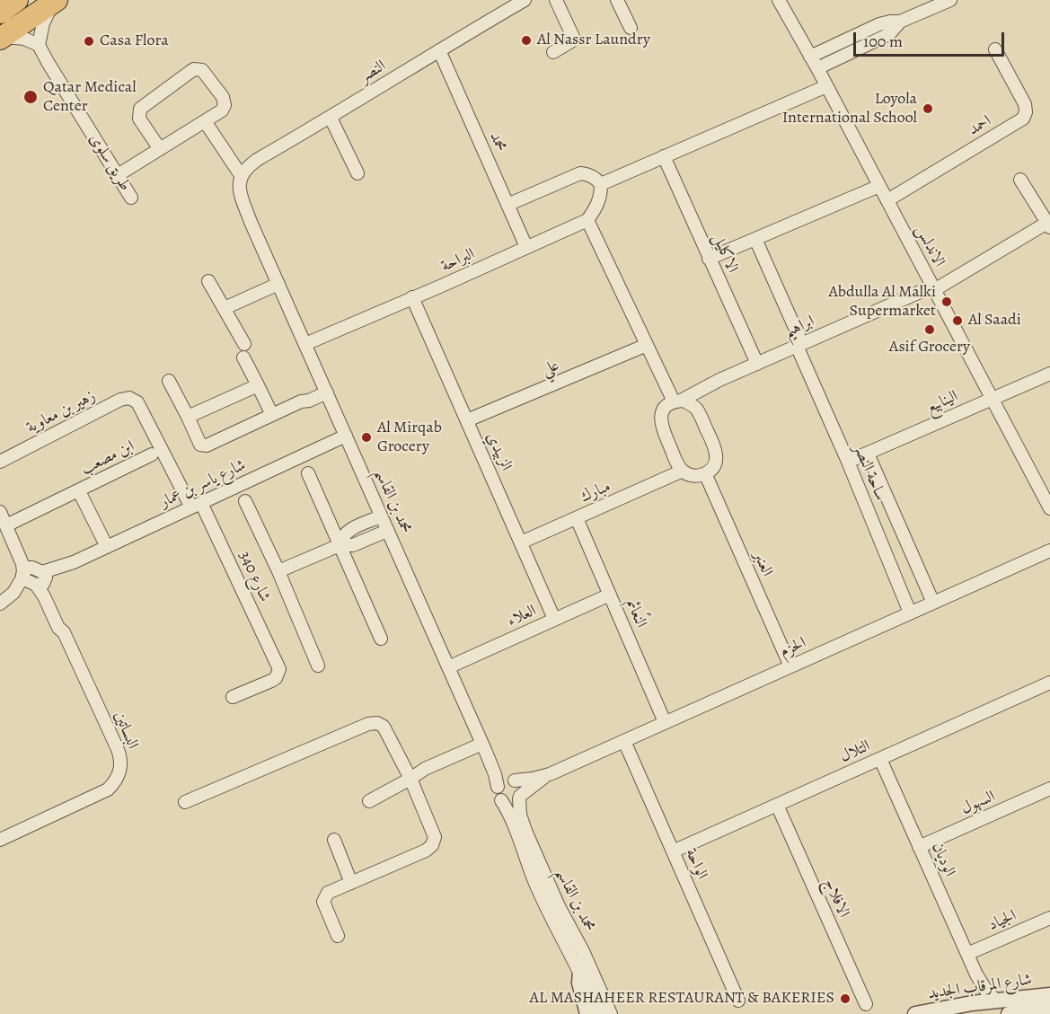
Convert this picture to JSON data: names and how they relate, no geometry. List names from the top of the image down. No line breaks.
{"streets":{"street":["النصر","احمد","محمد","طريق سلوى","الاندلس","الاكليل","البراحة","ابراهيم","علي","الينابيع","زهير بن معاوية","الزبيدي","ابن مصعب","ساحة النصر","شارع ياسر بن عمار","مبارك","محمد بن القاسم","العنبر","شارع 340","النًعائم","العلاء","الحزم","البساتين","التلال","السهول","الوديان","الواحة","الافلاج","الجياد","شارع المرقاب الجديد"]},"crossings":[["النصر","محمد"],["النصر","محمد بن القاسم"],["احمد","الاندلس"],["محمد","البراحة"],["الاندلس","ابراهيم"],["الاندلس","الينابيع"],["الاكليل","ابراهيم"],["البراحة","الزبيدي"],["البراحة","محمد بن القاسم"],["ابراهيم","ساحة النصر"],["علي","الزبيدي"],["الينابيع","ساحة النصر"],["زهير بن معاوية","شارع ياسر بن عمار"],["زهير بن معاوية","شارع 340"],["الزبيدي","مبارك"],["الزبيدي","العلاء"],["ابن مصعب","شارع ياسر بن عمار"],["ابن مصعب","البساتين"],["ساحة النصر","الحزم"],["شارع ياسر بن عمار","محمد بن القاسم"],["شارع ياسر بن عمار","شارع 340"],["شارع ياسر بن عمار","البساتين"],["مبارك","النًعائم"],["محمد بن القاسم","العلاء"],["محمد بن القاسم","الحزم"],["العنبر","الحزم"],["النًعائم","العلاء"],["النًعائم","الحزم"],["الحزم","الواحة"],["التلال","الوديان"],["التلال","الواحة"],["التلال","الافلاج"],["السهول","الوديان"],["الوديان","الجياد"],["الوديان","شارع المرقاب الجديد"]],"places":["Al Nassr Laundry","Casa Flora","Qatar Medical Center","Loyola International School","Abdulla Al Malki Supermarket","Al Saadi","Asif Grocery","Al Mirqab Grocery","AL MASHAHEER RESTAURANT & BAKERIES"],"scale_bar":"100 m"}
